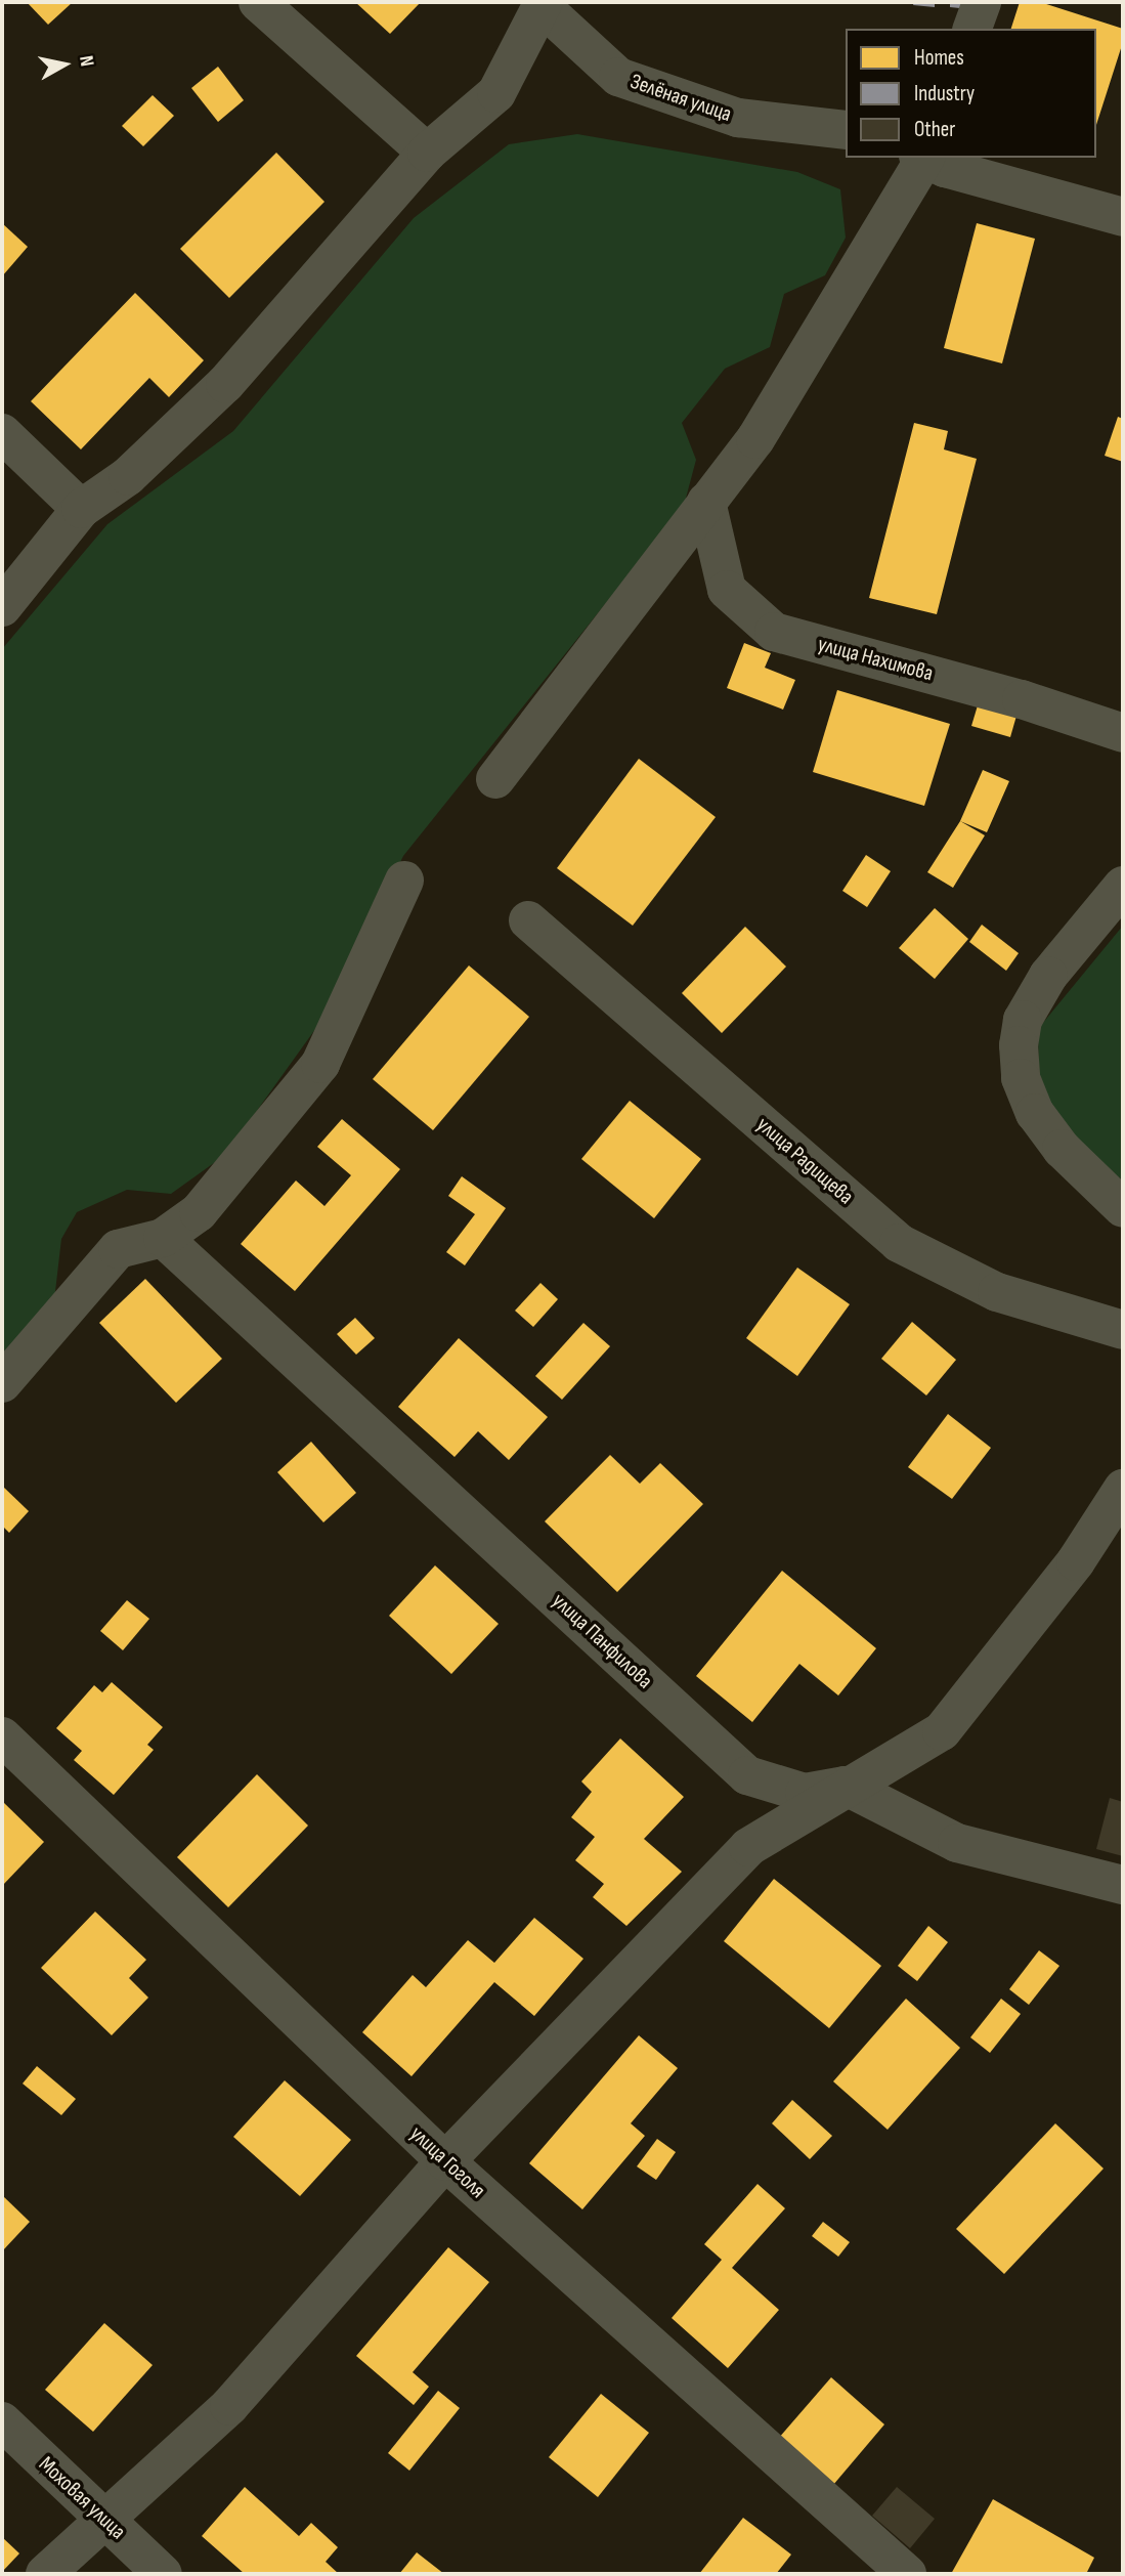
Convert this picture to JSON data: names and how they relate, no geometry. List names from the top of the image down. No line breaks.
{"streets":{"street":["Зелёная улица","улица Нахимова","улица Радищева","улица Панфилова","улица Гоголя","Моховая улица"]},"legend":["Homes","Industry","Other"],"north":"right"}
